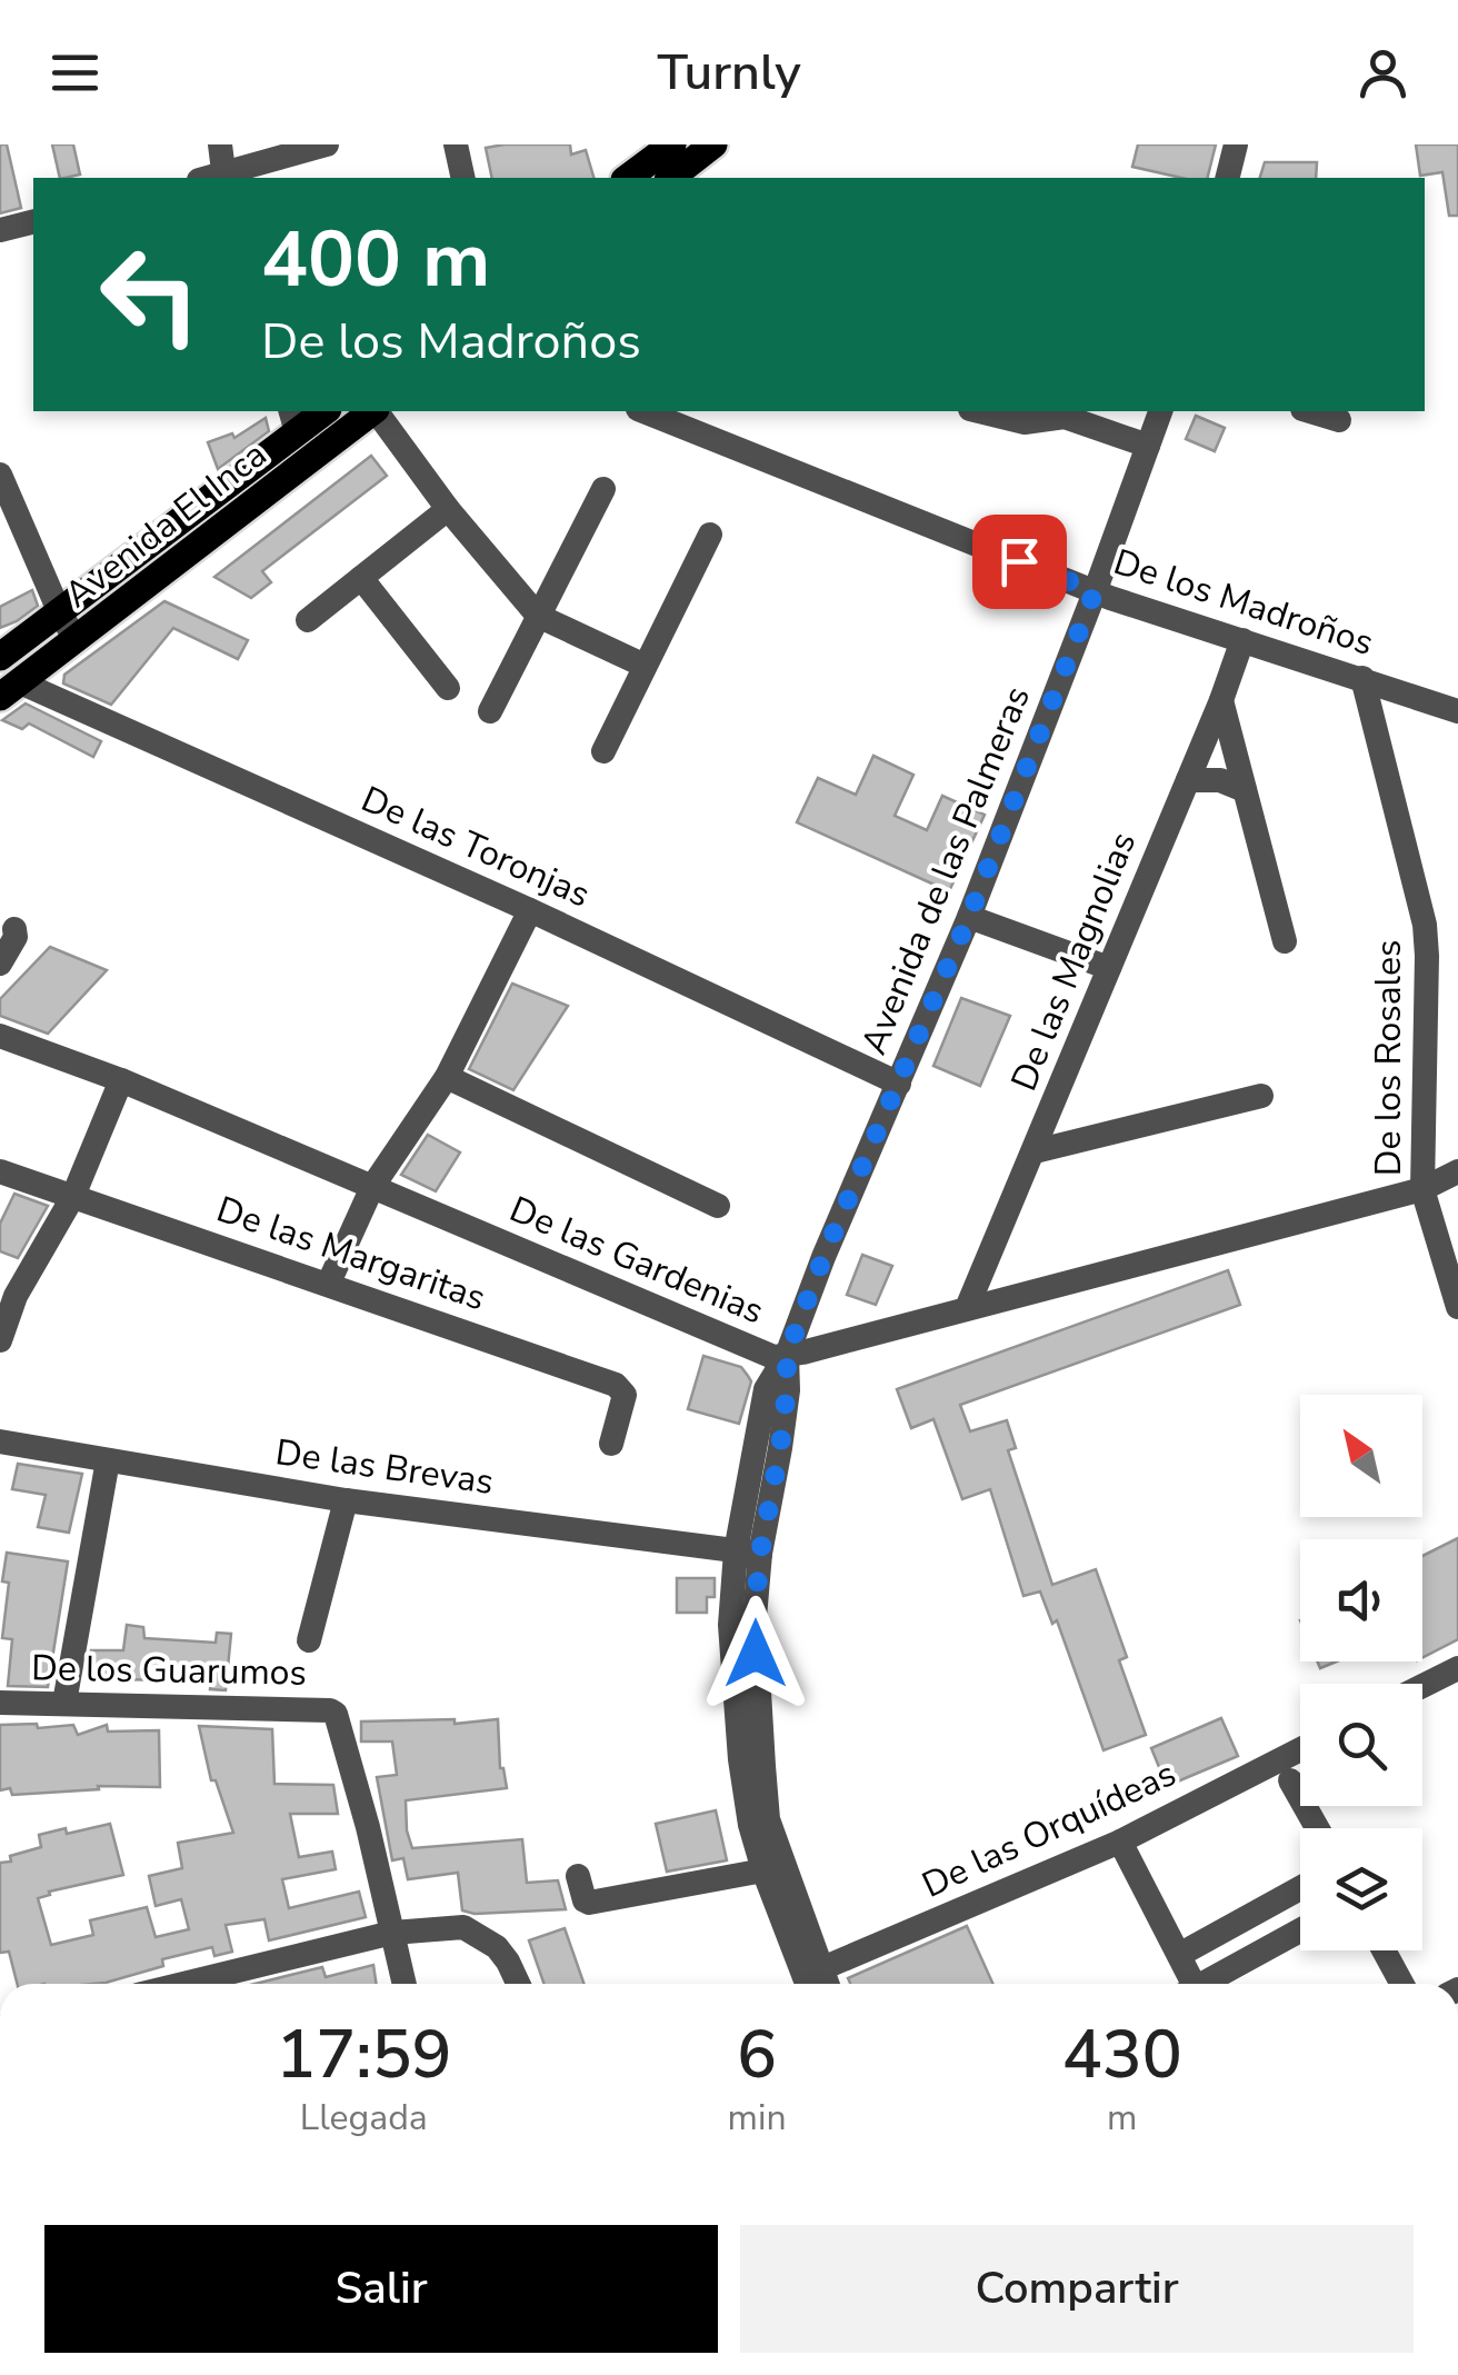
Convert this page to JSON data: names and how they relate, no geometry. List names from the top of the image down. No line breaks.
{"streets":{"main road":["Avenida El Inca"],"street":["De los Madroños","De las Toronjas","Avenida de las Palmeras","De las Magnolias","De los Rosales","De las Margaritas","De las Gardenias","De las Brevas","De los Guarumos","De las Orquídeas"]},"crossings":[["Avenida El Inca","De las Toronjas"],["De los Madroños","Avenida de las Palmeras"],["De los Madroños","De las Magnolias"],["De los Madroños","De los Rosales"],["De las Toronjas","Avenida de las Palmeras"],["Avenida de las Palmeras","De las Gardenias"],["Avenida de las Palmeras","De las Brevas"],["De las Magnolias","De las Gardenias"],["De los Rosales","De las Gardenias"]],"north":"top left","page":{"header":"Turnly","turn":["400 m","De los Madroños"],"eta":["17:59","Llegada","6","min","430","m"],"buttons":["Salir","Compartir"]}}
